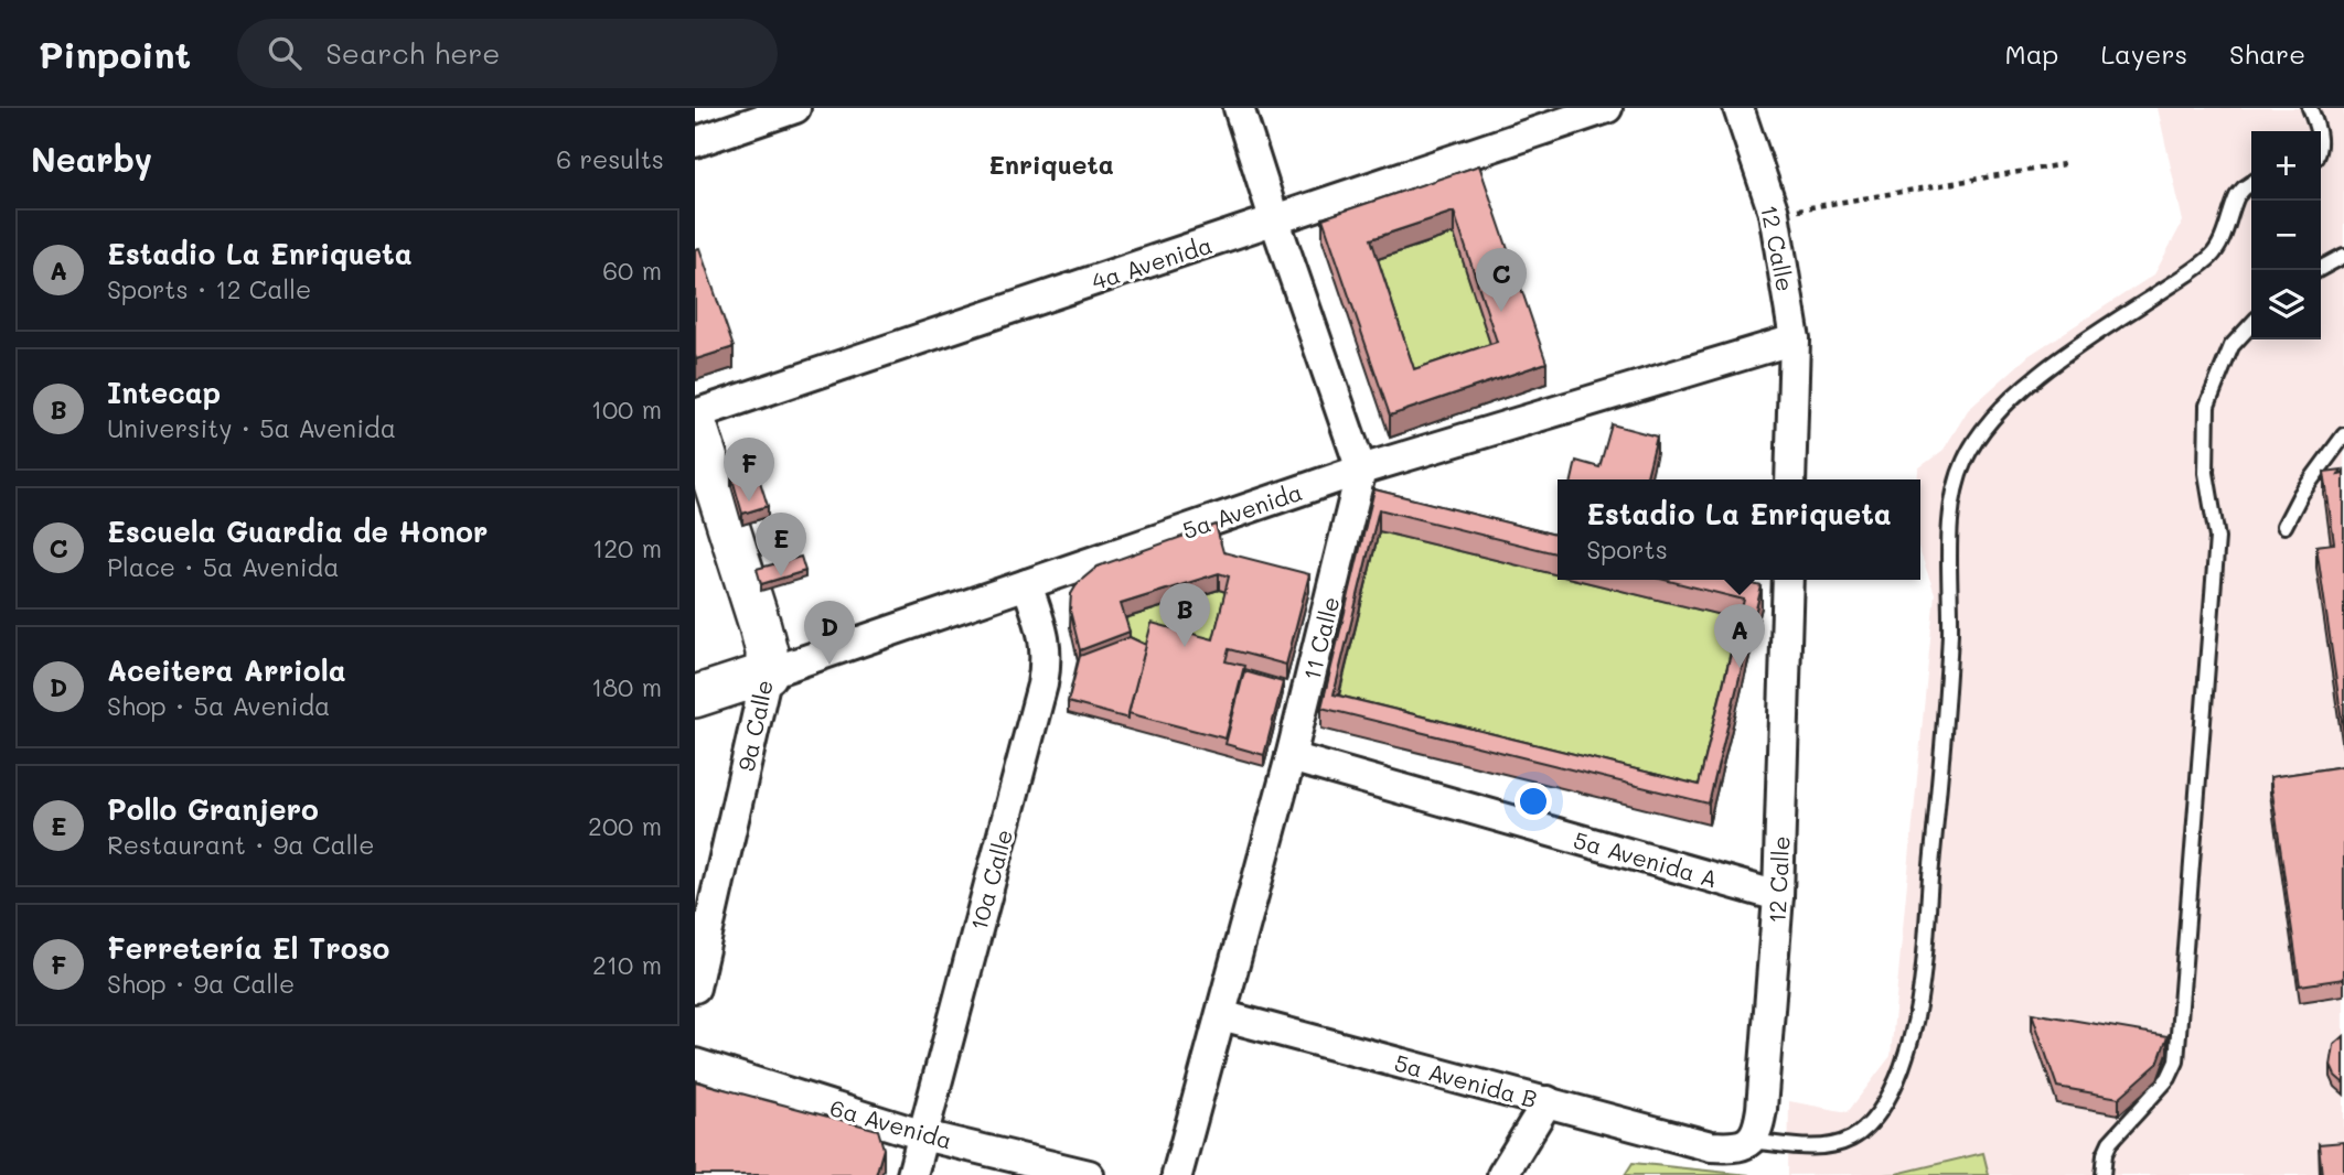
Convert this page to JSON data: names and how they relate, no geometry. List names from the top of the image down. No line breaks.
{"streets":{"main road":["5a Avenida","9a Calle"],"street":["12 Calle","4a Avenida","11 Calle","5a Avenida A","10a Calle","5a Avenida B","6a Avenida"]},"crossings":[["12 Calle","5a Avenida"],["12 Calle","5a Avenida A"],["12 Calle","5a Avenida B"],["5a Avenida","11 Calle"],["5a Avenida","9a Calle"],["5a Avenida","10a Calle"],["11 Calle","5a Avenida A"],["11 Calle","5a Avenida B"],["10a Calle","6a Avenida"]],"districts":["Enriqueta"],"page":{"header":"Pinpoint","search":"Search here","nav":["Map","Layers","Share"],"heading":["Nearby","6 results"],"map_buttons":["+","−"],"list":[{"mark":"A","name":"Estadio La Enriqueta","note":"Sports · 12 Calle","value":"60 m"},{"mark":"B","name":"Intecap","note":"University · 5a Avenida","value":"100 m"},{"mark":"C","name":"Escuela Guardia de Honor","note":"Place · 5a Avenida","value":"120 m"},{"mark":"D","name":"Aceitera Arriola","note":"Shop · 5a Avenida","value":"180 m"},{"mark":"E","name":"Pollo Granjero","note":"Restaurant · 9a Calle","value":"200 m"},{"mark":"F","name":"Ferretería El Troso","note":"Shop · 9a Calle","value":"210 m"}],"pins":["C","F","E","B","D","A"],"popup":["Estadio La Enriqueta","Sports"]}}
